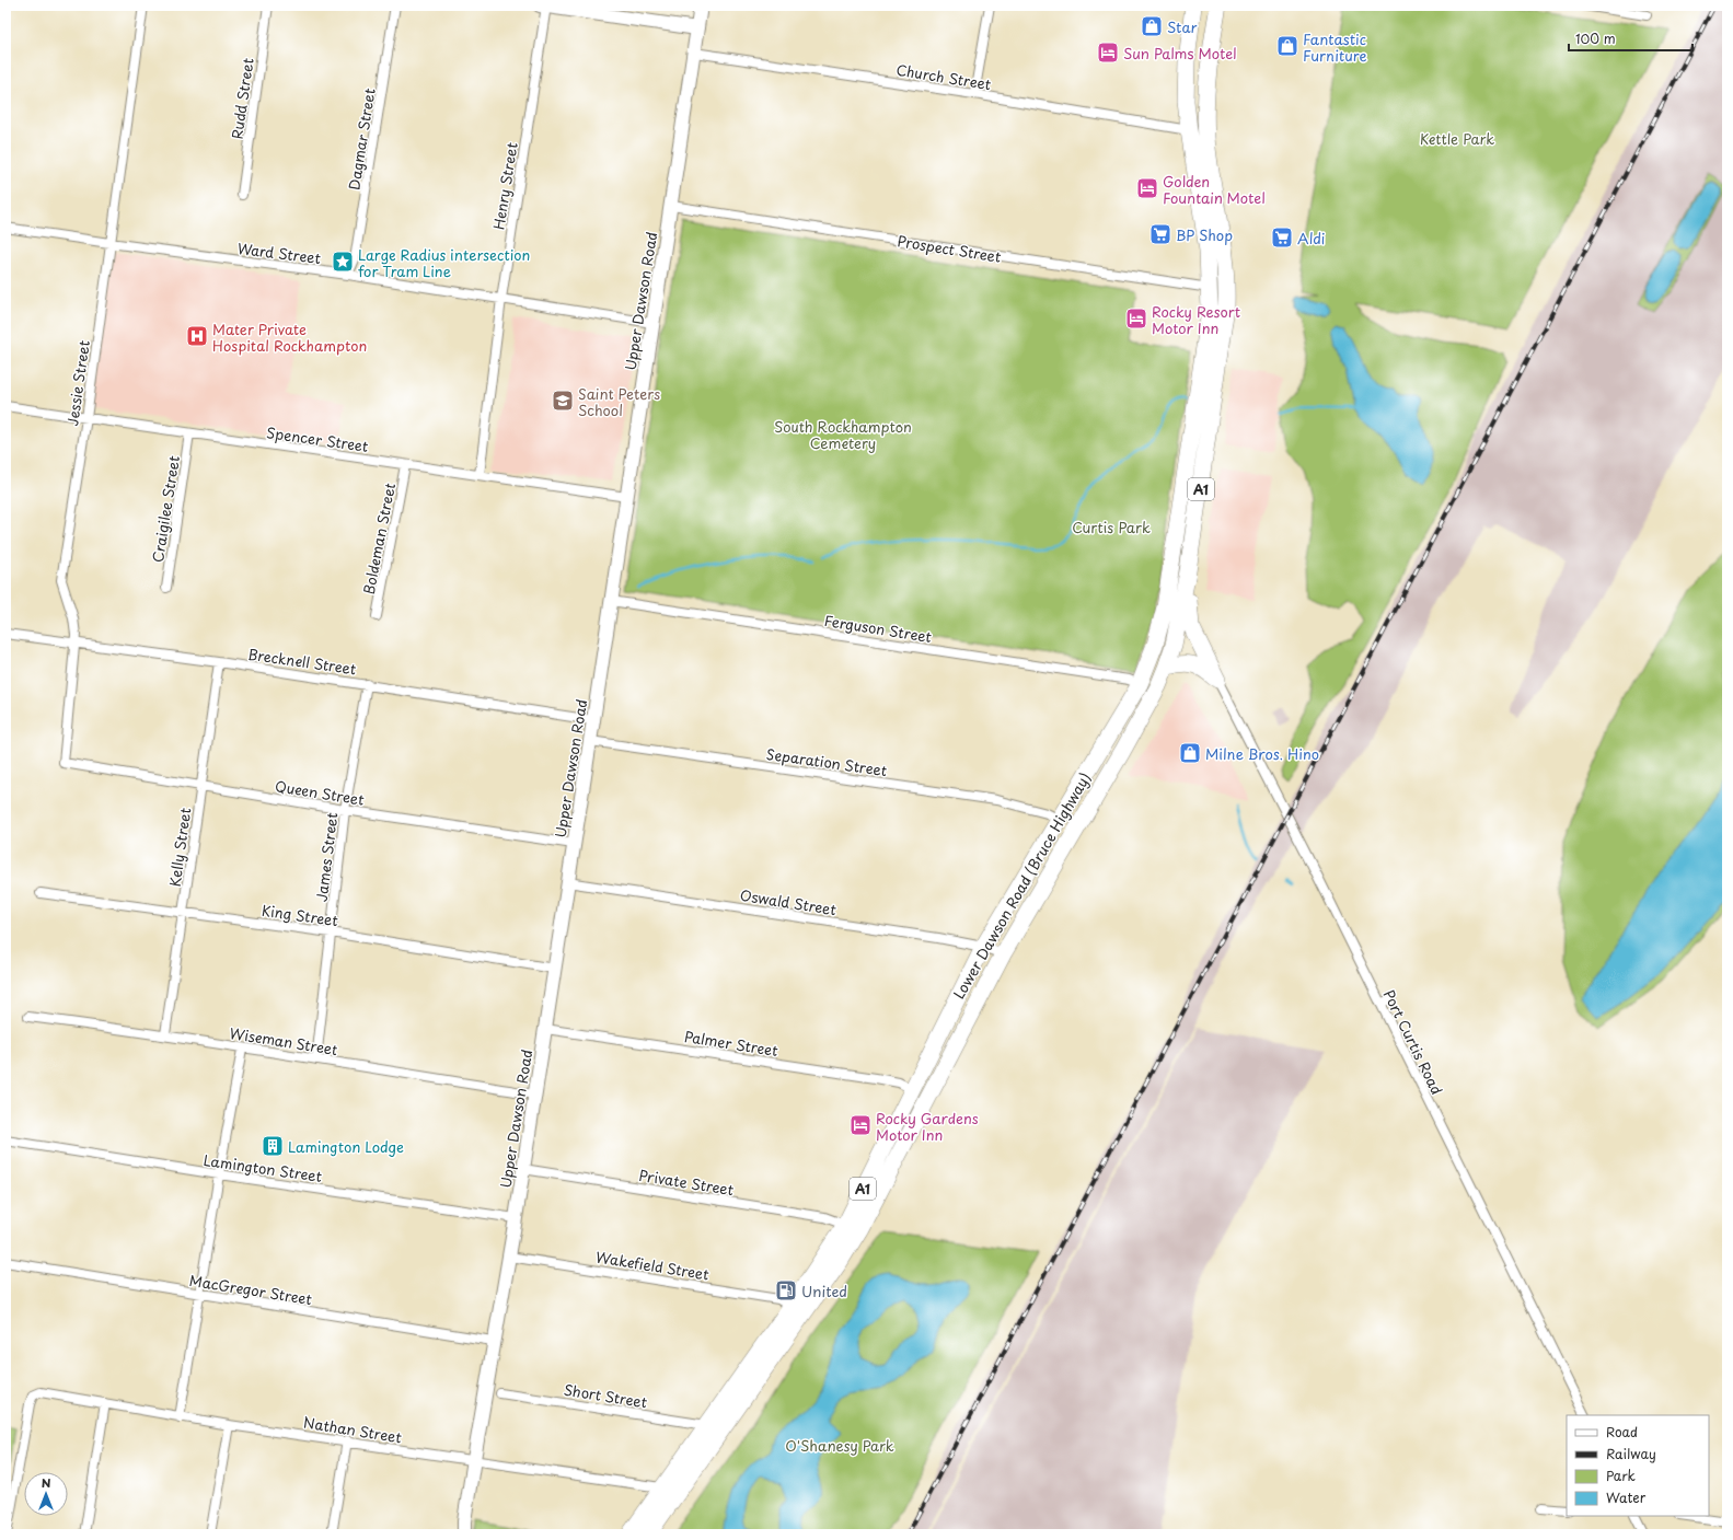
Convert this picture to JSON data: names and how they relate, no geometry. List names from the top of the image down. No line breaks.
{"streets":{"highway":["Prospect Street","A1","Lower Dawson Road (Bruce Highway)"],"street":["Church Street","Rudd Street","Dagmar Street","Henry Street","Ward Street","Upper Dawson Road","Jessie Street","Spencer Street","Craigilee Street","Boldeman Street","Ferguson Street","Brecknell Street","Separation Street","Queen Street","Kelly Street","James Street","Oswald Street","King Street","Wiseman Street","Port Curtis Road","Palmer Street","Lamington Street","Private Street","Wakefield Street","MacGregor Street","Short Street","Nathan Street"]},"crossings":[["Church Street","Upper Dawson Road"],["Church Street","A1"],["Dagmar Street","Ward Street"],["Henry Street","Ward Street"],["Henry Street","Spencer Street"],["Prospect Street","Upper Dawson Road"],["Prospect Street","A1"],["Ward Street","Upper Dawson Road"],["Ward Street","Jessie Street"],["Upper Dawson Road","Spencer Street"],["Upper Dawson Road","Ferguson Street"],["Upper Dawson Road","Brecknell Street"],["Upper Dawson Road","Separation Street"],["Upper Dawson Road","Queen Street"],["Upper Dawson Road","Oswald Street"],["Upper Dawson Road","King Street"],["Upper Dawson Road","Wiseman Street"],["Upper Dawson Road","Palmer Street"],["Upper Dawson Road","Lamington Street"],["Upper Dawson Road","Private Street"],["Upper Dawson Road","Wakefield Street"],["Upper Dawson Road","MacGregor Street"],["Upper Dawson Road","Nathan Street"],["Jessie Street","Spencer Street"],["Jessie Street","Brecknell Street"],["Jessie Street","Queen Street"],["Spencer Street","Craigilee Street"],["Spencer Street","Boldeman Street"],["A1","Ferguson Street"],["A1","Lower Dawson Road (Bruce Highway)"],["Ferguson Street","Lower Dawson Road (Bruce Highway)"],["Brecknell Street","Kelly Street"],["Brecknell Street","James Street"],["Separation Street","Lower Dawson Road (Bruce Highway)"],["Queen Street","Kelly Street"],["Queen Street","James Street"],["Kelly Street","King Street"],["Kelly Street","Wiseman Street"],["James Street","King Street"],["James Street","Wiseman Street"],["Lower Dawson Road (Bruce Highway)","Oswald Street"],["Lower Dawson Road (Bruce Highway)","Palmer Street"],["Lower Dawson Road (Bruce Highway)","Private Street"],["Lower Dawson Road (Bruce Highway)","Wakefield Street"],["Lower Dawson Road (Bruce Highway)","Short Street"],["Lower Dawson Road (Bruce Highway)","Nathan Street"]],"parks":["Kettle Park","South Rockhampton Cemetery","Curtis Park","O'Shanesy Park"],"places":{"shop":["Star","Fantastic Furniture","Milne Bros. Hino"],"hotel":["Sun Palms Motel","Golden Fountain Motel","Rocky Resort Motor Inn","Rocky Gardens Motor Inn"],"supermarket":["BP Shop","Aldi"],"place":["Large Radius intersection for Tram Line"],"hospital":["Mater Private Hospital Rockhampton"],"school or university":["Saint Peters School"],"building":["Lamington Lodge"],"fuel station":["United"]},"legend":["Road","Railway","Park","Water"],"scale_bar":"100 m","north":"top"}
